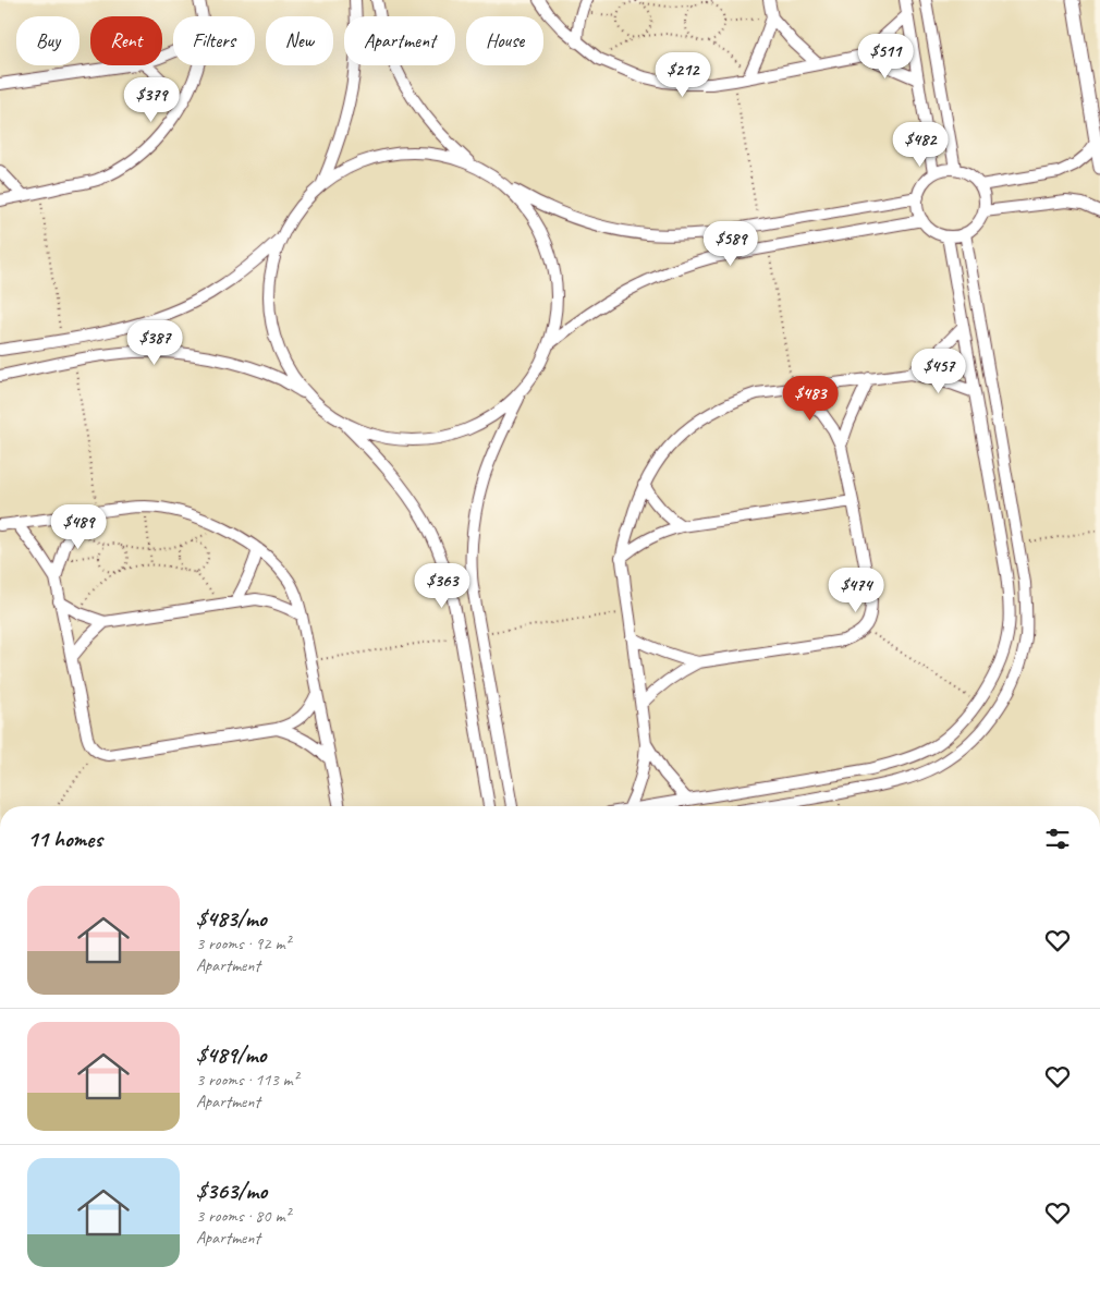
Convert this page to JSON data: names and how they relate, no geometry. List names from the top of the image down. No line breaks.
{"page":{"chip":["Buy","Rent","Filters","New","Apartment","House"],"price":["$511","$212","$379","$482","$589","$387","$457","$483","$489","$363","$474"],"heading":"11 homes","list":[{"name":"$483/mo","note":"3 rooms · 92 m² · Apartment"},{"name":"$489/mo","note":"3 rooms · 113 m² · Apartment"},{"name":"$363/mo","note":"3 rooms · 80 m² · Apartment"}]}}
